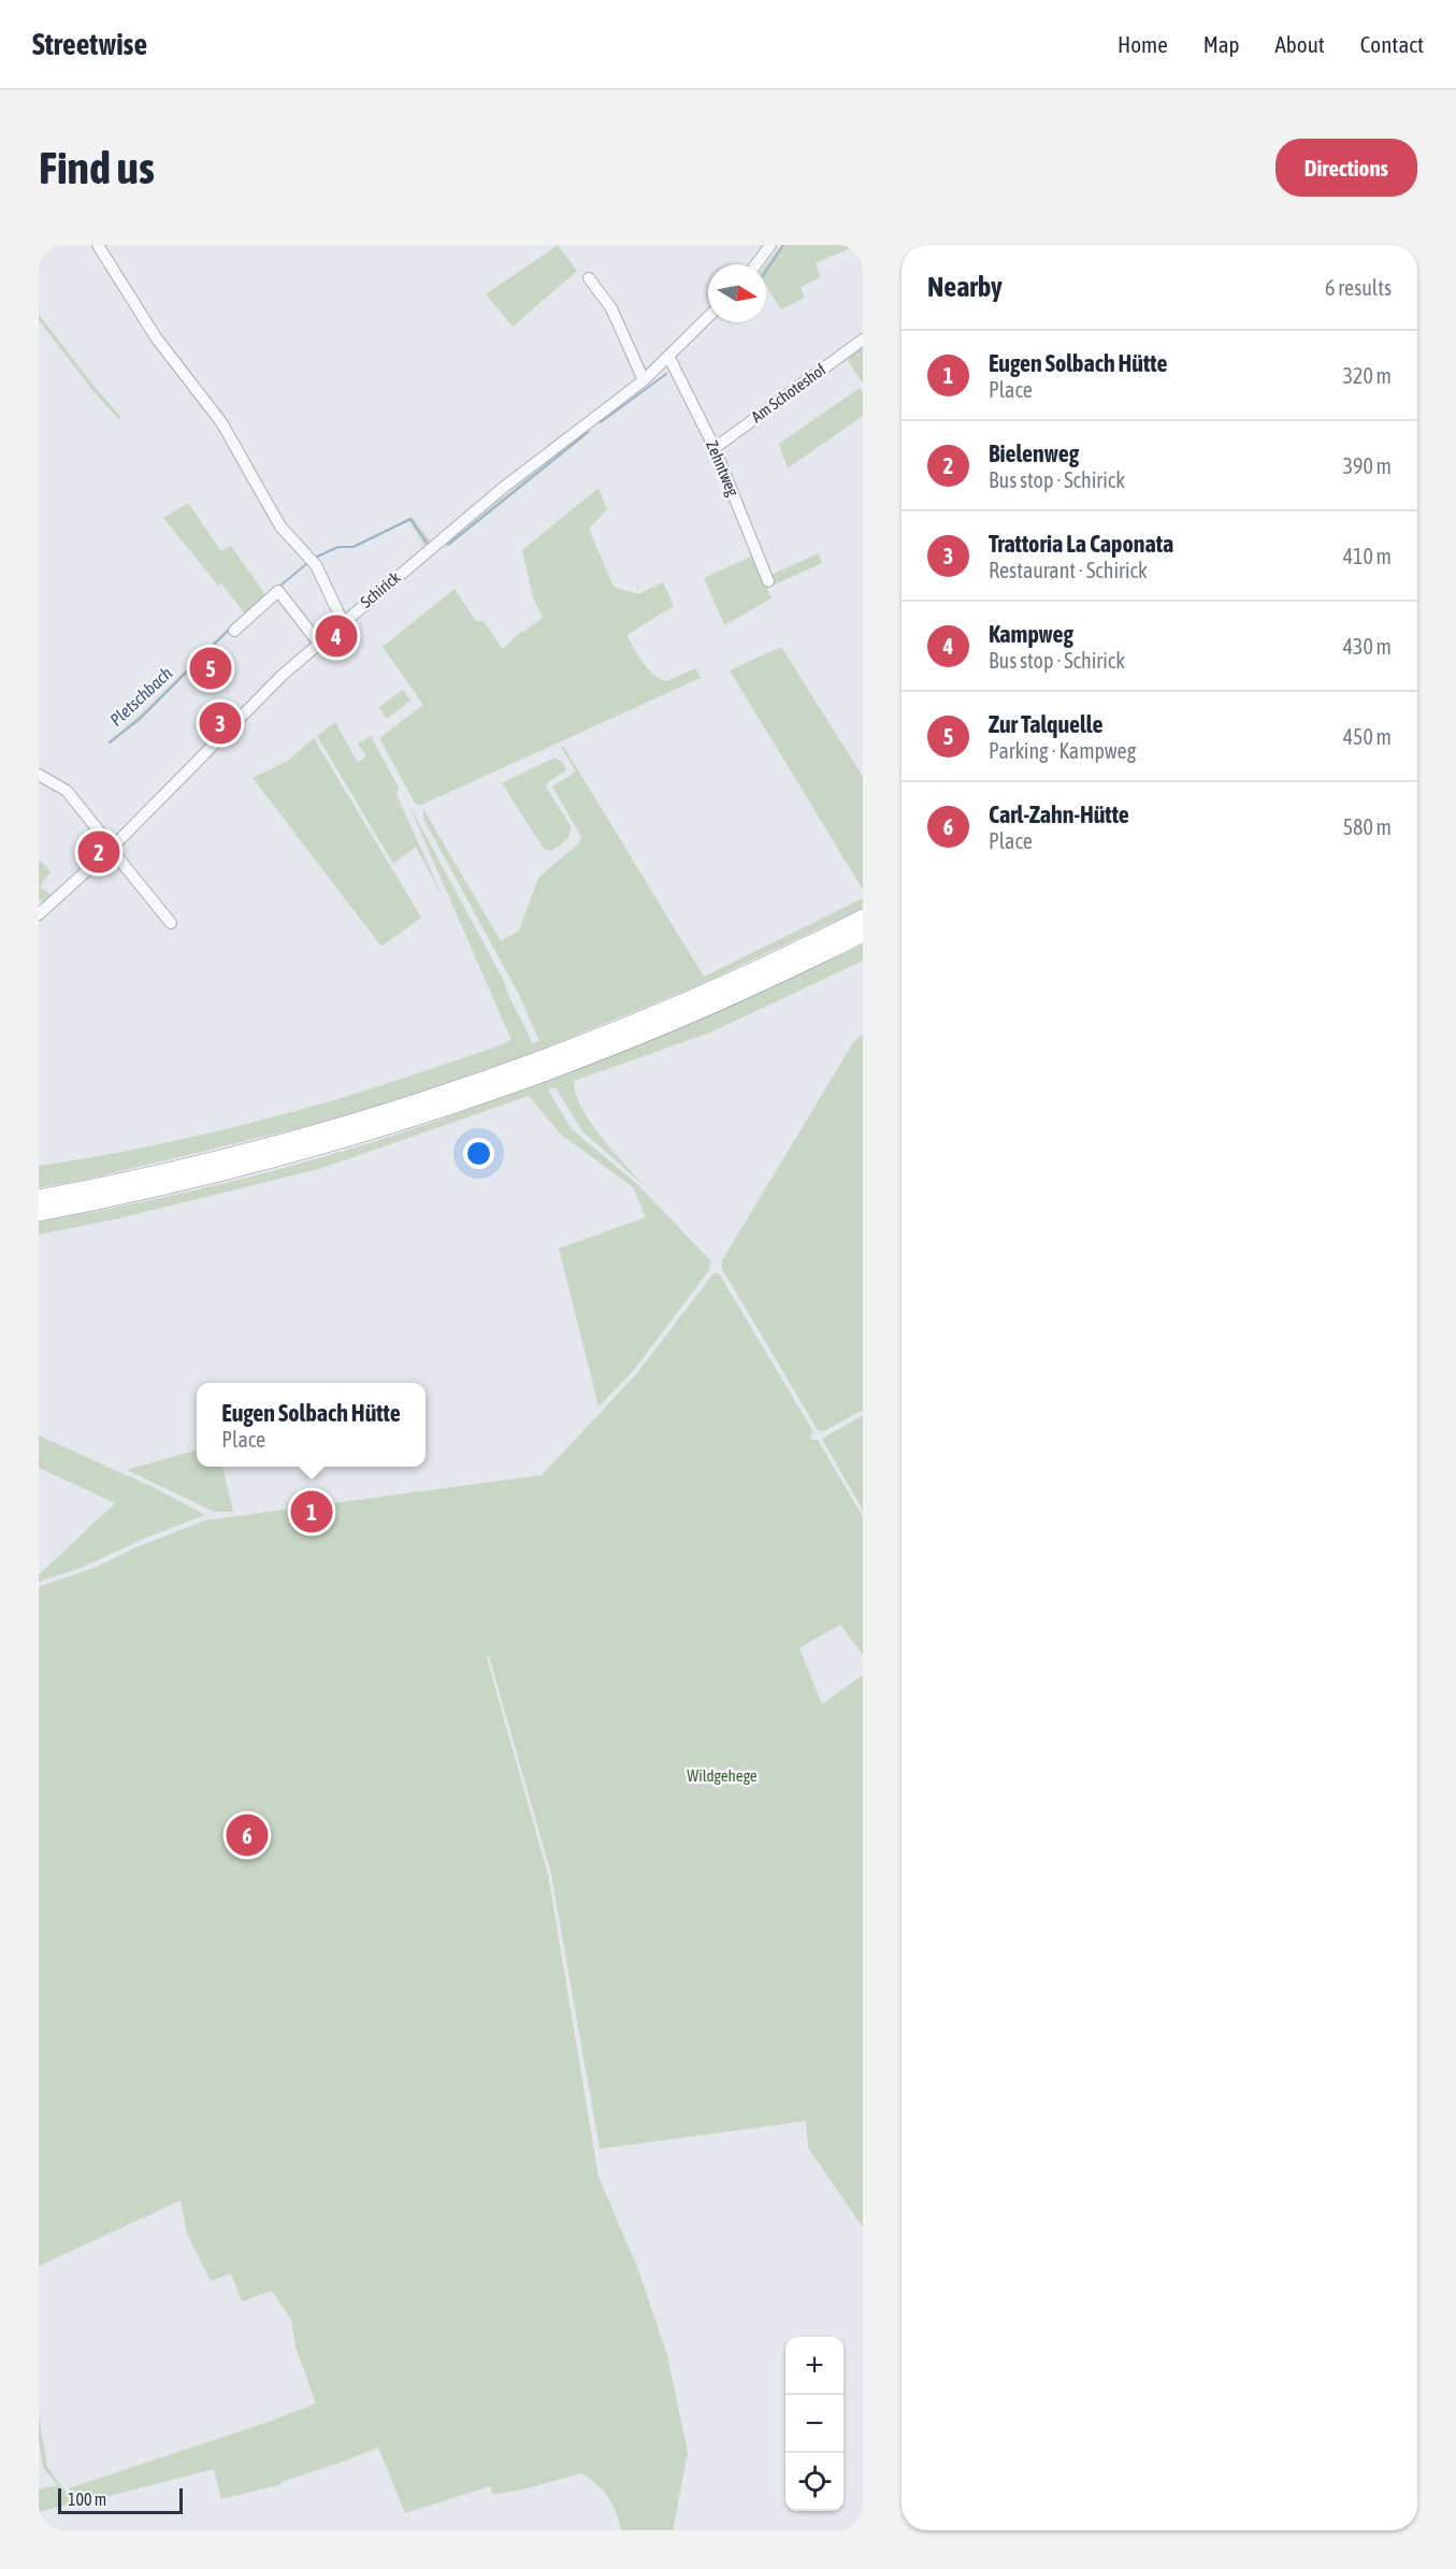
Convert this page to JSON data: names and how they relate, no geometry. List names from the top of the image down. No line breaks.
{"streets":{"street":["Am Schoteshof","Zehntweg","Schirick"]},"crossings":[["Am Schoteshof","Zehntweg"],["Zehntweg","Schirick"]],"water":["Pletschbach"],"parks":["Wildgehege"],"scale_bar":"100 m","north":"right","page":{"header":"Streetwise","nav":["Home","Map","About","Contact"],"buttons":"Directions","title":"Find us","heading":["Nearby","6 results"],"list":[{"mark":"1","name":"Eugen Solbach Hütte","note":"Place","value":"320 m"},{"mark":"2","name":"Bielenweg","note":"Bus stop · Schirick","value":"390 m"},{"mark":"3","name":"Trattoria La Caponata","note":"Restaurant · Schirick","value":"410 m"},{"mark":"4","name":"Kampweg","note":"Bus stop · Schirick","value":"430 m"},{"mark":"5","name":"Zur Talquelle","note":"Parking · Kampweg","value":"450 m"},{"mark":"6","name":"Carl-Zahn-Hütte","note":"Place","value":"580 m"}],"pins":["4","5","3","2","1","6"],"popup":["Eugen Solbach Hütte","Place"],"map_buttons":["+","−"],"scale":"100 m"}}
